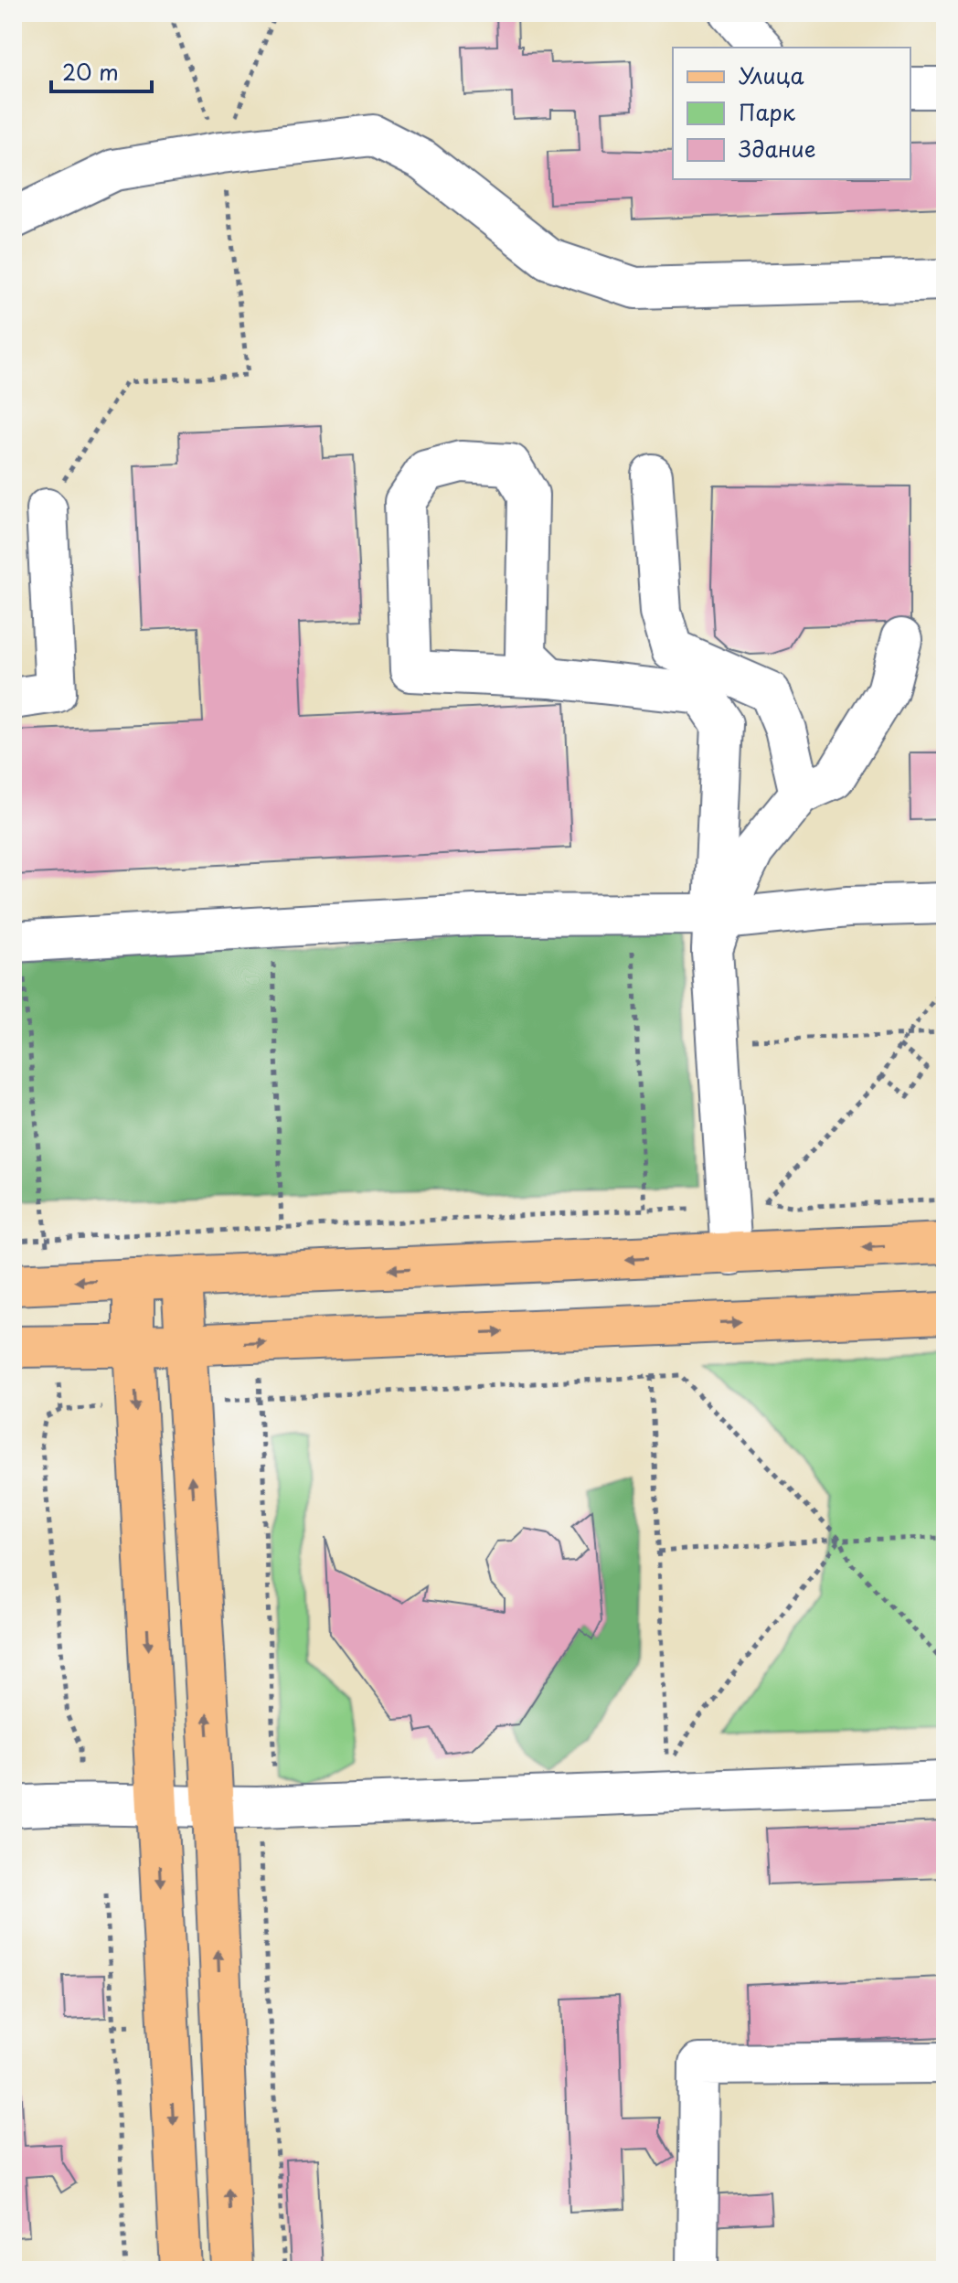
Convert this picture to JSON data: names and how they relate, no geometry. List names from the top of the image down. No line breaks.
{"legend":["Улица","Парк","Здание"],"scale_bar":"20 m"}
